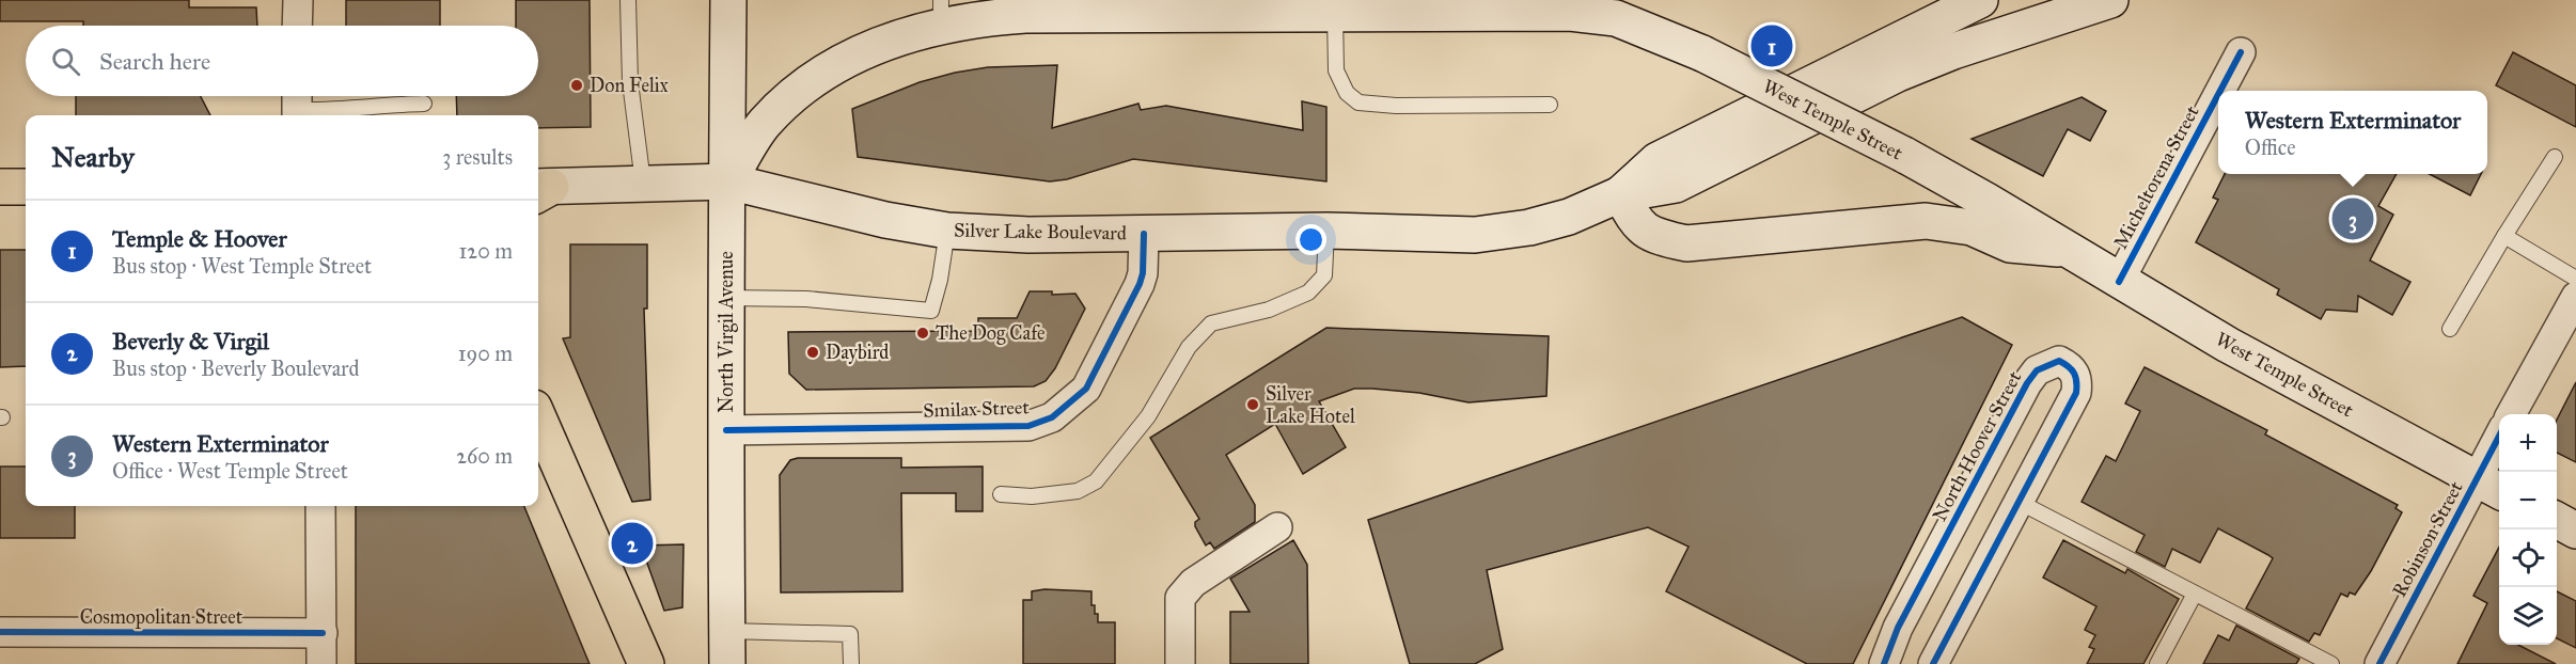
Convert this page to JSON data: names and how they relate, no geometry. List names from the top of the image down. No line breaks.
{"streets":{"main road":["West Temple Street","Silver Lake Boulevard","North Virgil Avenue"],"street":["Micheltorena Street","Smilax Street","North Hoover Street","Robinson Street","Cosmopolitan Street"]},"crossings":[["West Temple Street","Micheltorena Street"],["West Temple Street","Silver Lake Boulevard"],["West Temple Street","North Virgil Avenue"],["West Temple Street","Robinson Street"],["Silver Lake Boulevard","North Virgil Avenue"],["Silver Lake Boulevard","Smilax Street"],["North Virgil Avenue","Smilax Street"]],"places":["Don Felix","The Dog Cafe","Daybird","Silver Lake Hotel"],"page":{"pins":["1","3","2"],"search":"Search here","popup":["Western Exterminator","Office"],"heading":["Nearby","3 results"],"list":[{"mark":"1","name":"Temple & Hoover","note":"Bus stop · West Temple Street","value":"120 m"},{"mark":"2","name":"Beverly & Virgil","note":"Bus stop · Beverly Boulevard","value":"190 m"},{"mark":"3","name":"Western Exterminator","note":"Office · West Temple Street","value":"260 m"}],"map_buttons":["+","−"]}}
